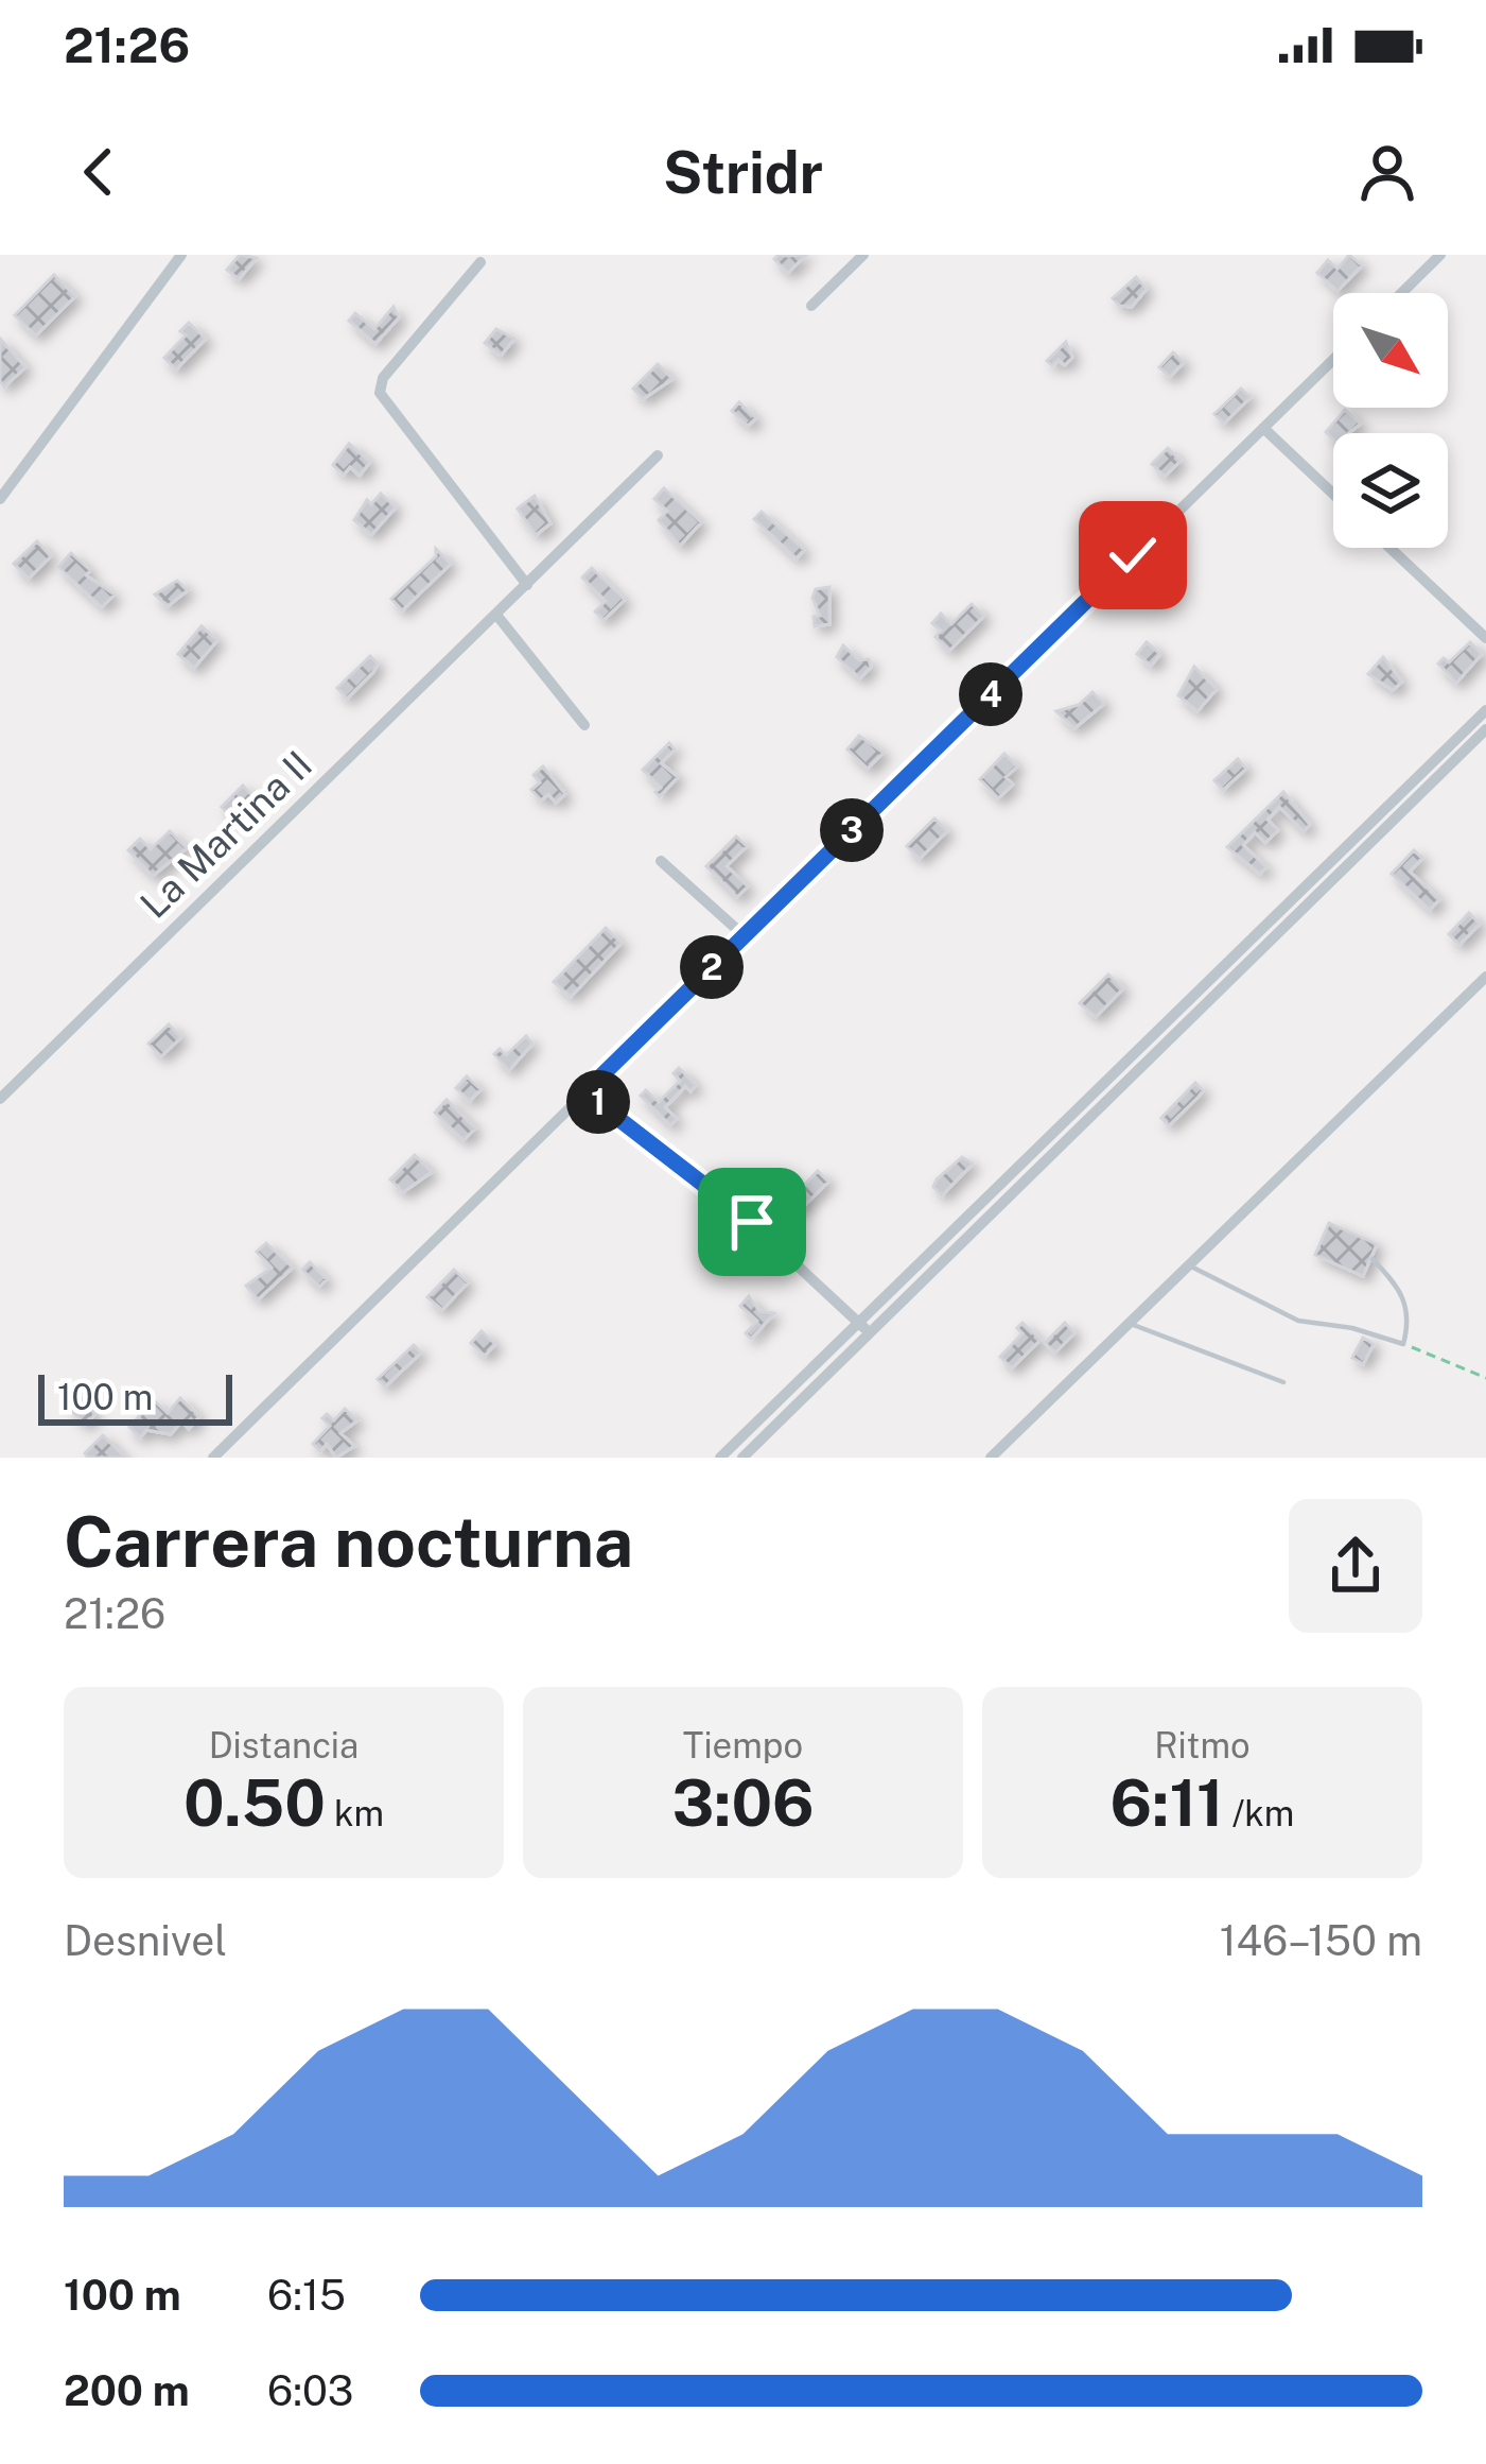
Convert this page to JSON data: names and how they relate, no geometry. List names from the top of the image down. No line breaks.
{"streets":{"street":["La Martina II"]},"scale_bar":"100 m","north":"bottom right","page":{"status":"21:26","header":"Stridr","pins":["4","3","2","1"],"scale":"100 m","heading":["Carrera nocturna","21:26"],"stats":[["Distancia","0.50 km"],["Tiempo","3:06"],["Ritmo","6:11 /km"]],"chart":["Desnivel","146–150 m"],"list":[{"name":"100 m","note":"6:15"},{"name":"200 m","note":"6:03"}]}}
